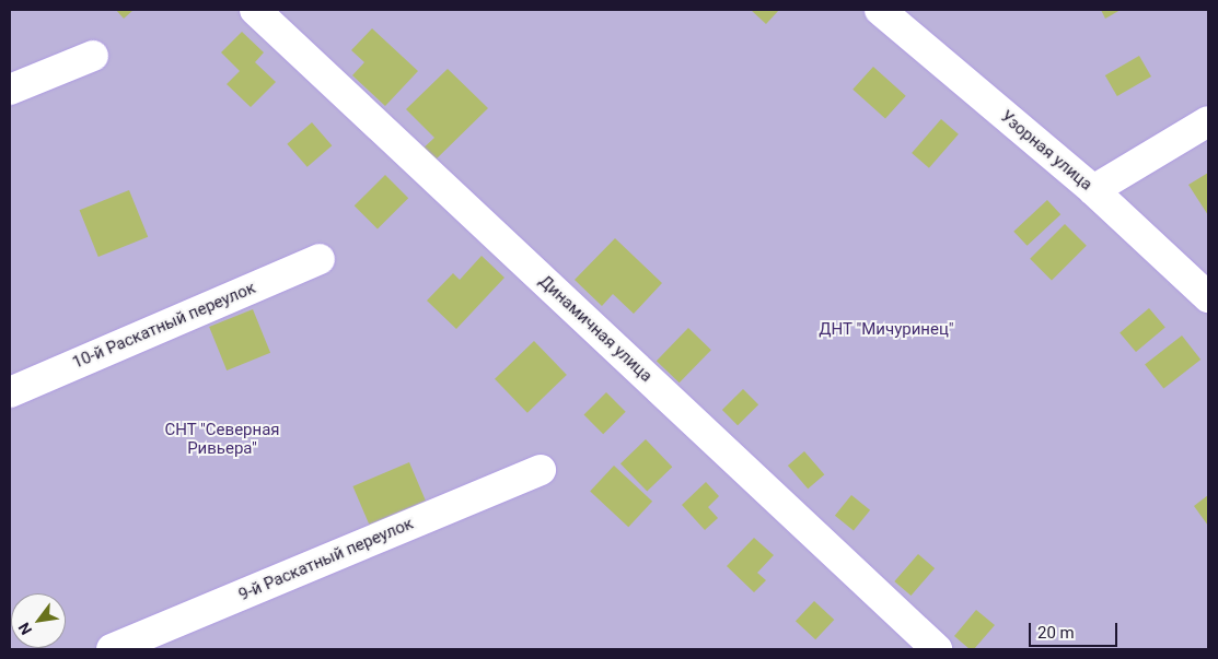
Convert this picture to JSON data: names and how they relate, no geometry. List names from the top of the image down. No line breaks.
{"streets":{"street":["Узорная улица","10-й Раскатный переулок","Динамичная улица","9-й Раскатный переулок"]},"parks":["ДНТ \"Мичуринец\"","СНТ \"Северная Ривьера\""],"scale_bar":"20 m","north":"bottom left"}
